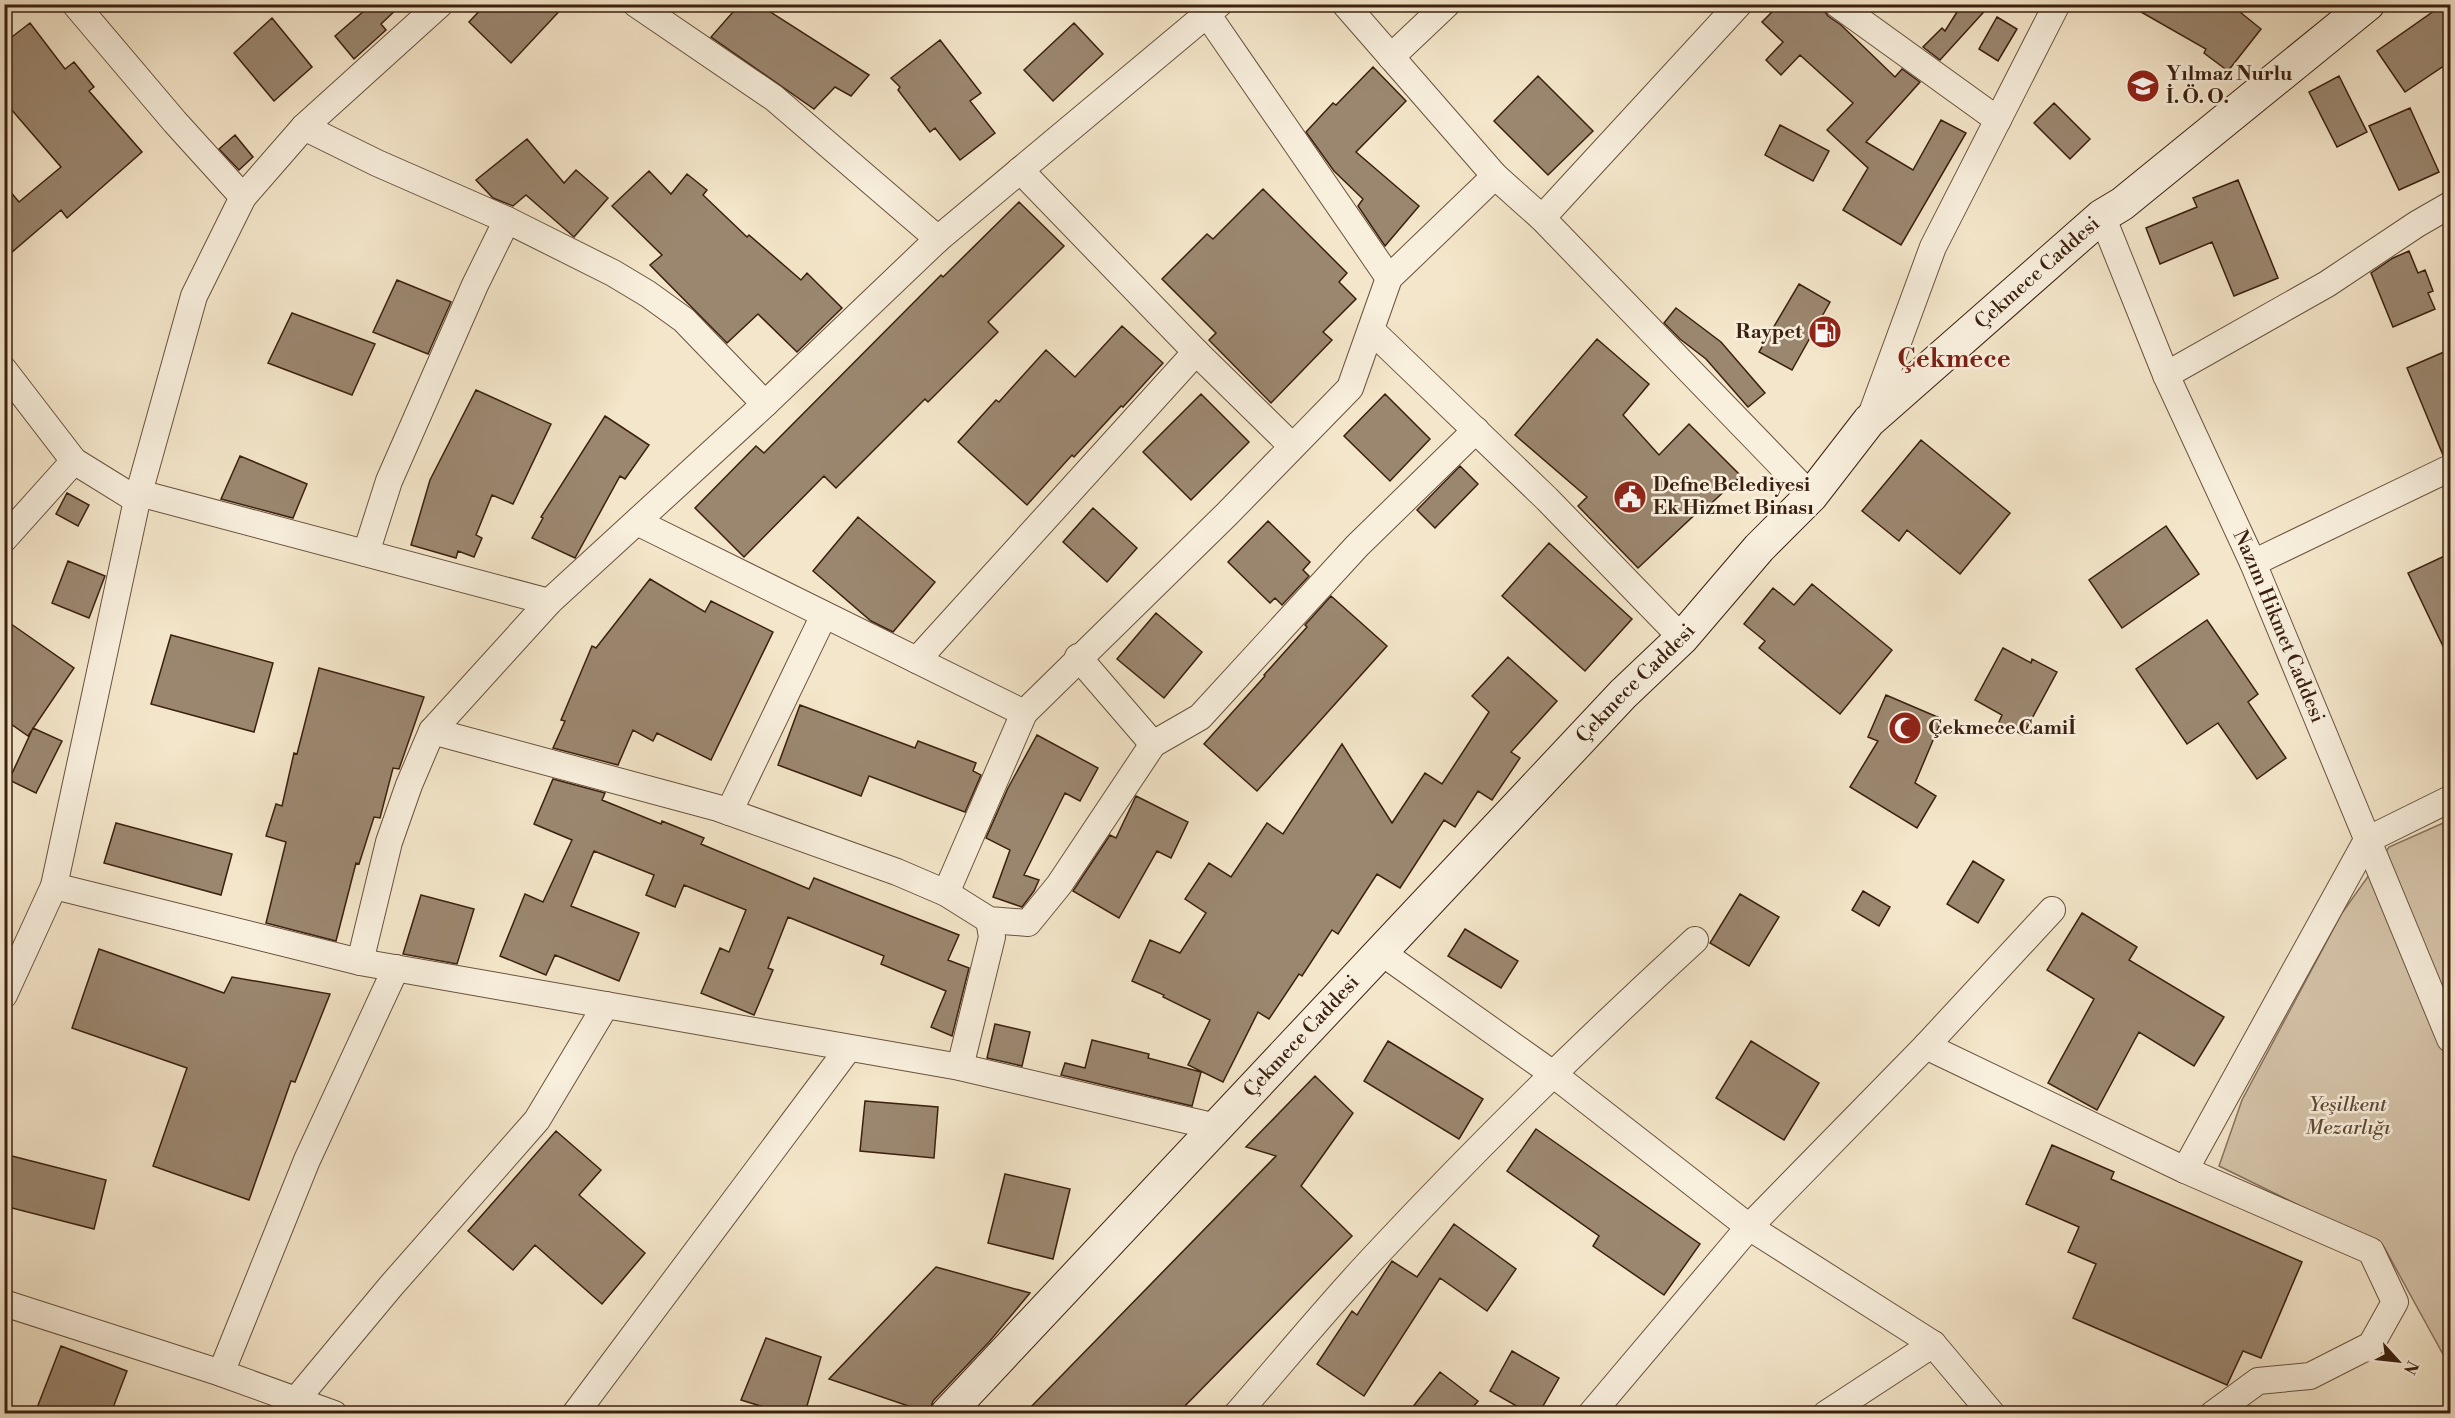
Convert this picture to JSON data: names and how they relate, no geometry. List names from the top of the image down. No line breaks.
{"streets":{"main road":["Çekmece Caddesi"],"street":["Nazım Hikmet Caddesi"]},"crossings":[["Çekmece Caddesi","Nazım Hikmet Caddesi"]],"districts":["Çekmece"],"parks":["Yeşilkent Mezarlığı"],"places":{"school or university":["Yılmaz Nurlu İ. Ö. O."],"fuel station":["Raypet"],"public building":["Defne Belediyesi Ek Hizmet Binası"],"mosque":["Çekmece Camiİ"]},"north":"bottom right"}
